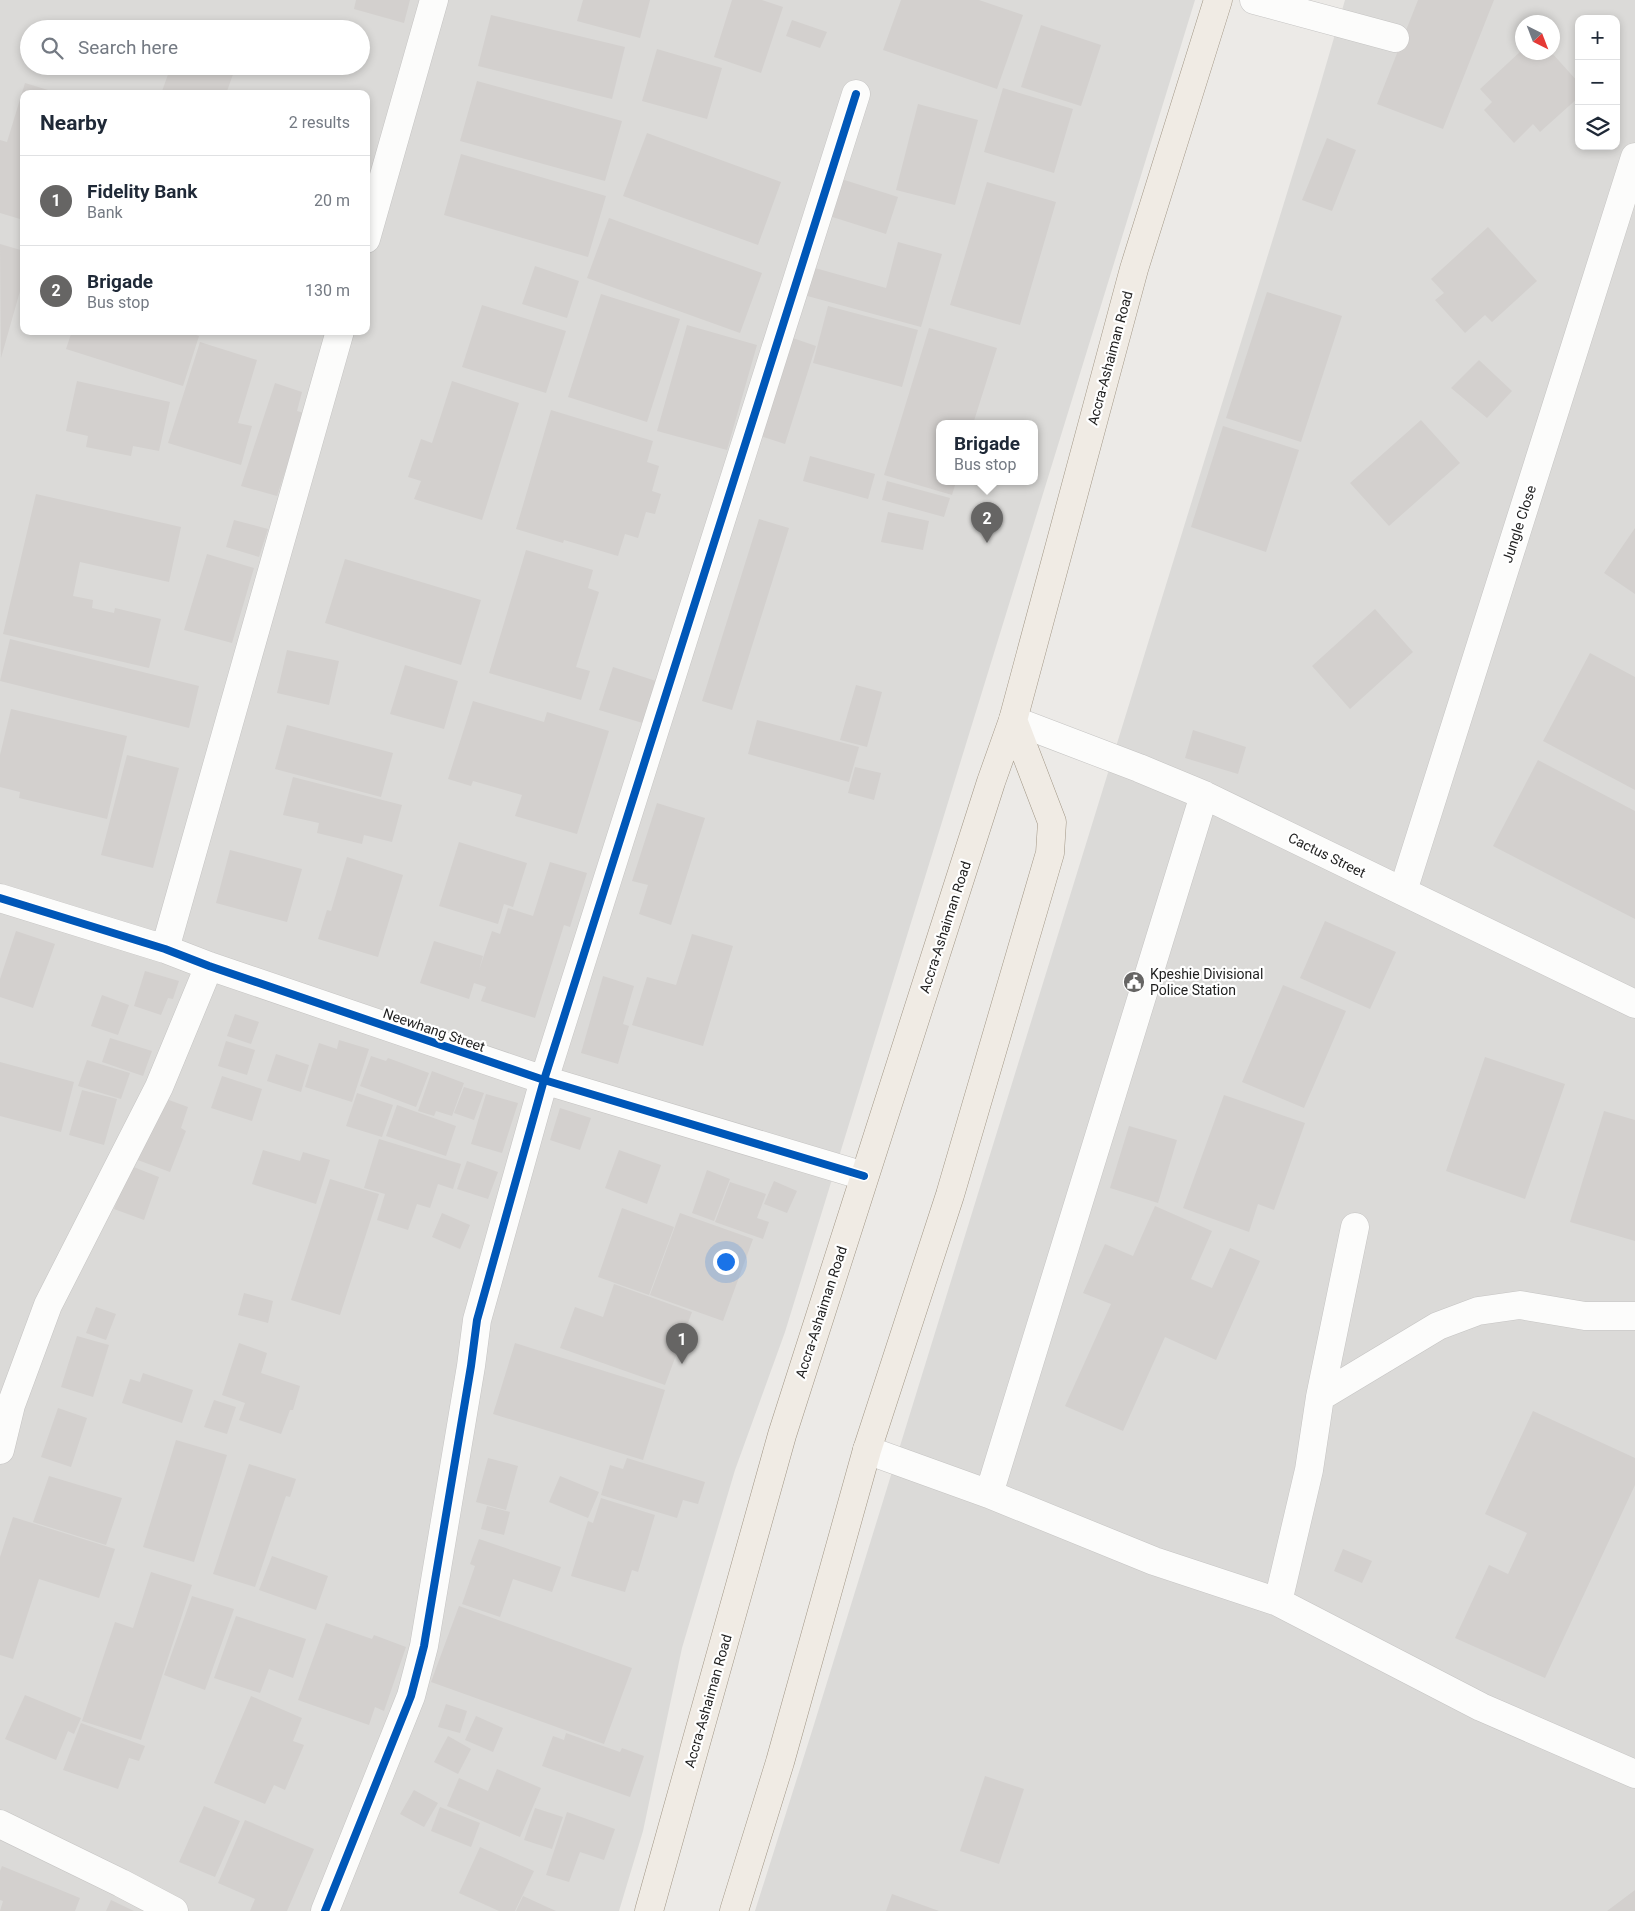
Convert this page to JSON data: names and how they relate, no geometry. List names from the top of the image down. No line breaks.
{"streets":{"main road":["Accra-Ashaiman Road"],"street":["Jungle Close","Cactus Street","Neewhang Street"]},"crossings":[["Accra-Ashaiman Road","Cactus Street"],["Accra-Ashaiman Road","Neewhang Street"],["Jungle Close","Cactus Street"]],"places":{"public building":["Kpeshie Divisional Police Station"]},"north":"bottom right","page":{"map_buttons":["+","−"],"search":"Search here","heading":["Nearby","2 results"],"list":[{"mark":"1","name":"Fidelity Bank","note":"Bank","value":"20 m"},{"mark":"2","name":"Brigade","note":"Bus stop","value":"130 m"}],"popup":["Brigade","Bus stop"],"pins":["2","1"]}}
